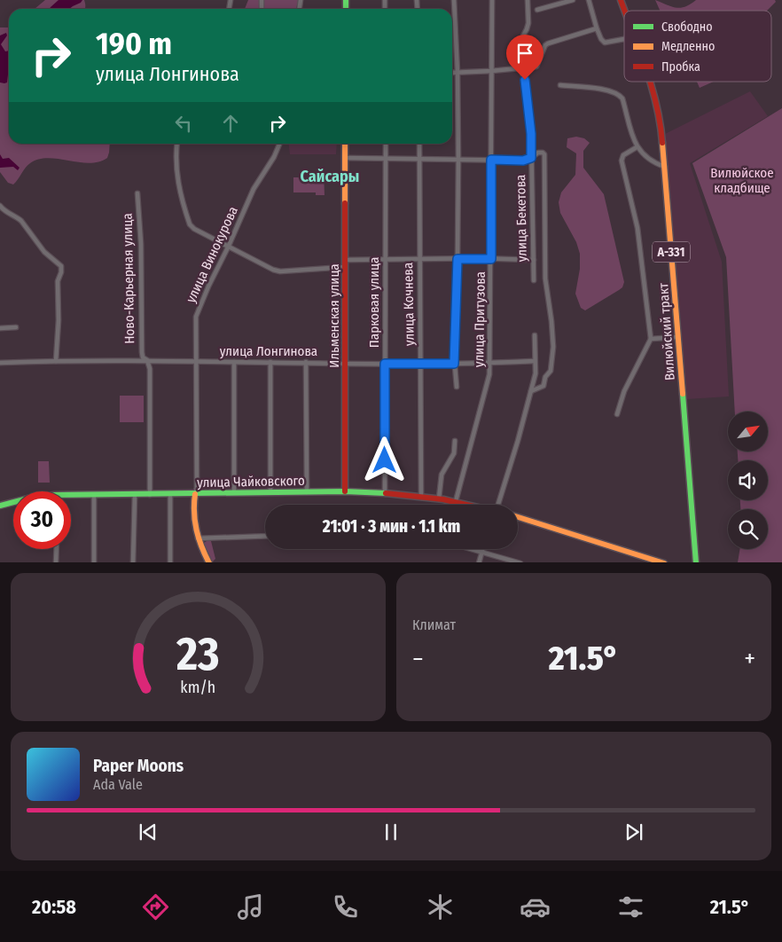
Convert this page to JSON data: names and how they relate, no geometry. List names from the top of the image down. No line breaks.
{"streets":{"main road":["А-331","Ильменская улица","Вилюйский тракт","улица Чайковского"],"street":["улица Бекетова","улица Винокурова","Ново-Карьерная улица","Парковая улица","улица Кочнева","улица Притузова","улица Лонгинова"]},"crossings":[["улица Винокурова","улица Лонгинова"],["улица Винокурова","улица Чайковского"],["Ново-Карьерная улица","улица Лонгинова"],["Ново-Карьерная улица","улица Чайковского"],["Парковая улица","улица Лонгинова"],["Парковая улица","улица Чайковского"],["улица Кочнева","улица Лонгинова"],["улица Кочнева","улица Чайковского"],["Ильменская улица","улица Лонгинова"],["Ильменская улица","улица Чайковского"],["улица Притузова","улица Лонгинова"],["улица Притузова","улица Чайковского"]],"districts":["Сайсары"],"parks":["Вилюйское кладбище"],"legend":["Свободно","Медленно","Пробка"],"north":"top right","page":{"turn":["190 m","улица Лонгинова"],"limit":"30","trip":"21:01 · 3 мин · 1.1 km","tile":"Климат","heat":["−","21.5°","+"],"song":["Paper Moons","Ada Vale"],"tabs":["20:58","21.5°"],"gauge":["23","km/h"]}}
